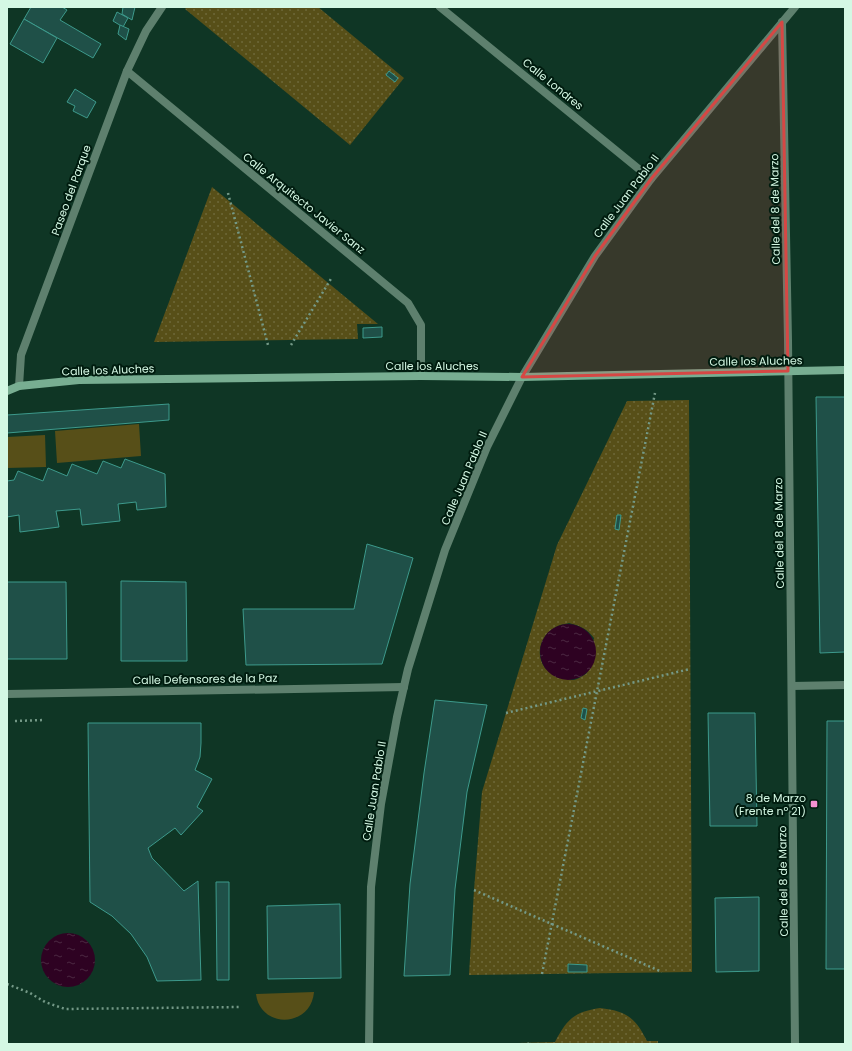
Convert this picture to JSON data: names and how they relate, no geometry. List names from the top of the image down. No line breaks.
{"streets":{"street":["Calle Londres","Paseo del Parque","Calle Juan Pablo II","Calle Arquitecto Javier Sanz","Calle del 8 de Marzo","Calle los Aluches","Calle Defensores de la Paz"]},"crossings":[["Calle Londres","Calle Juan Pablo II"],["Paseo del Parque","Calle Arquitecto Javier Sanz"],["Paseo del Parque","Calle los Aluches"],["Calle Juan Pablo II","Calle del 8 de Marzo"],["Calle Juan Pablo II","Calle los Aluches"],["Calle Juan Pablo II","Calle Defensores de la Paz"],["Calle Arquitecto Javier Sanz","Calle los Aluches"],["Calle del 8 de Marzo","Calle los Aluches"]],"places":{"transit":["8 de Marzo (Frente nº 21)"]}}
